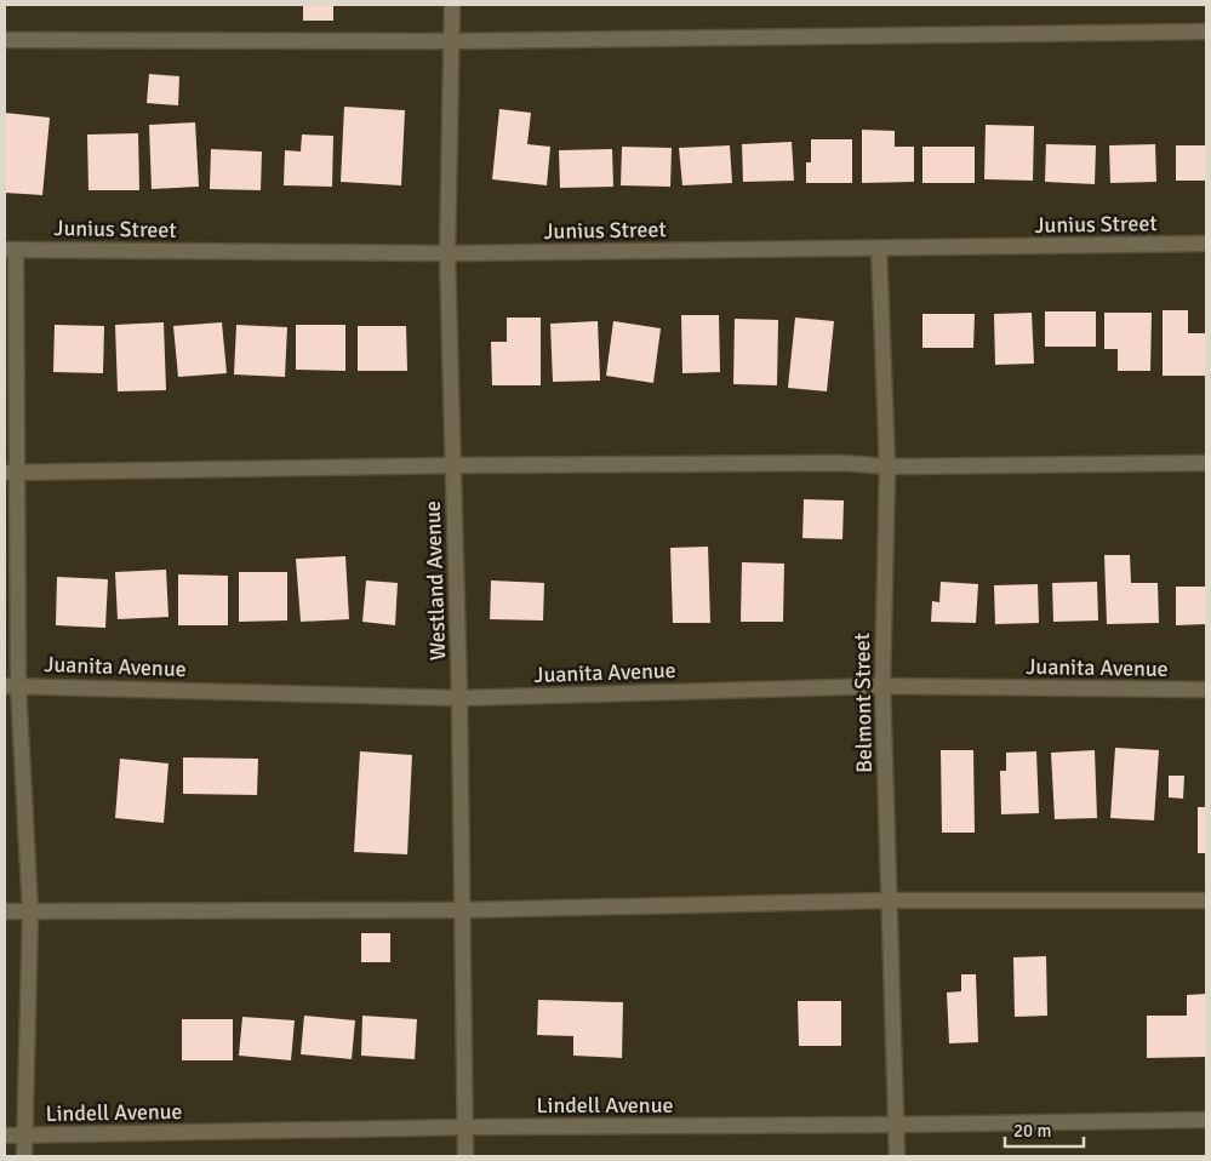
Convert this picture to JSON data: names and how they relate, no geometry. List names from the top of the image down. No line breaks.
{"streets":{"street":["Junius Street","Westland Avenue","Juanita Avenue","Belmont Street","Lindell Avenue"]},"crossings":[["Junius Street","Westland Avenue"],["Junius Street","Belmont Street"],["Westland Avenue","Juanita Avenue"],["Westland Avenue","Lindell Avenue"],["Juanita Avenue","Belmont Street"],["Belmont Street","Lindell Avenue"]],"scale_bar":"20 m"}
